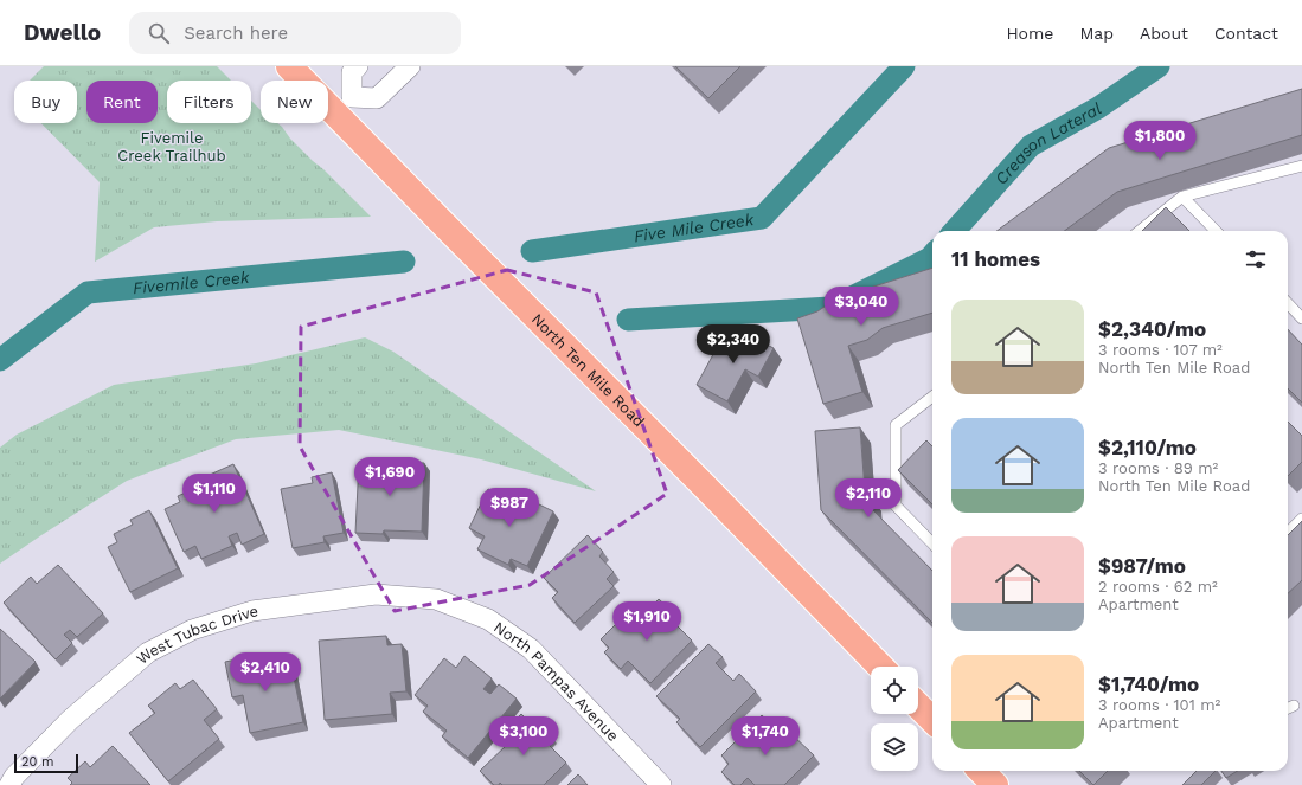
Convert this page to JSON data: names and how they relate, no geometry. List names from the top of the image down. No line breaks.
{"streets":{"main road":["North Ten Mile Road"],"street":["West Tubac Drive","North Pampas Avenue"]},"crossings":[["West Tubac Drive","North Pampas Avenue"]],"water":["Creason Lateral","Five Mile Creek","Fivemile Creek"],"parks":["Fivemile Creek Trailhub"],"scale_bar":"20 m","page":{"header":"Dwello","search":"Search here","nav":["Home","Map","About","Contact"],"chip":["Buy","Rent","Filters","New"],"price":["$1,800","$3,040","$2,340","$1,690","$1,110","$2,110","$987","$1,910","$2,410","$3,100","$1,740"],"heading":"11 homes","list":[{"name":"$2,340/mo","note":"3 rooms · 107 m² · North Ten Mile Road"},{"name":"$2,110/mo","note":"3 rooms · 89 m² · North Ten Mile Road"},{"name":"$987/mo","note":"2 rooms · 62 m² · Apartment"},{"name":"$1,740/mo","note":"3 rooms · 101 m² · Apartment"}],"scale":"20 m"}}
